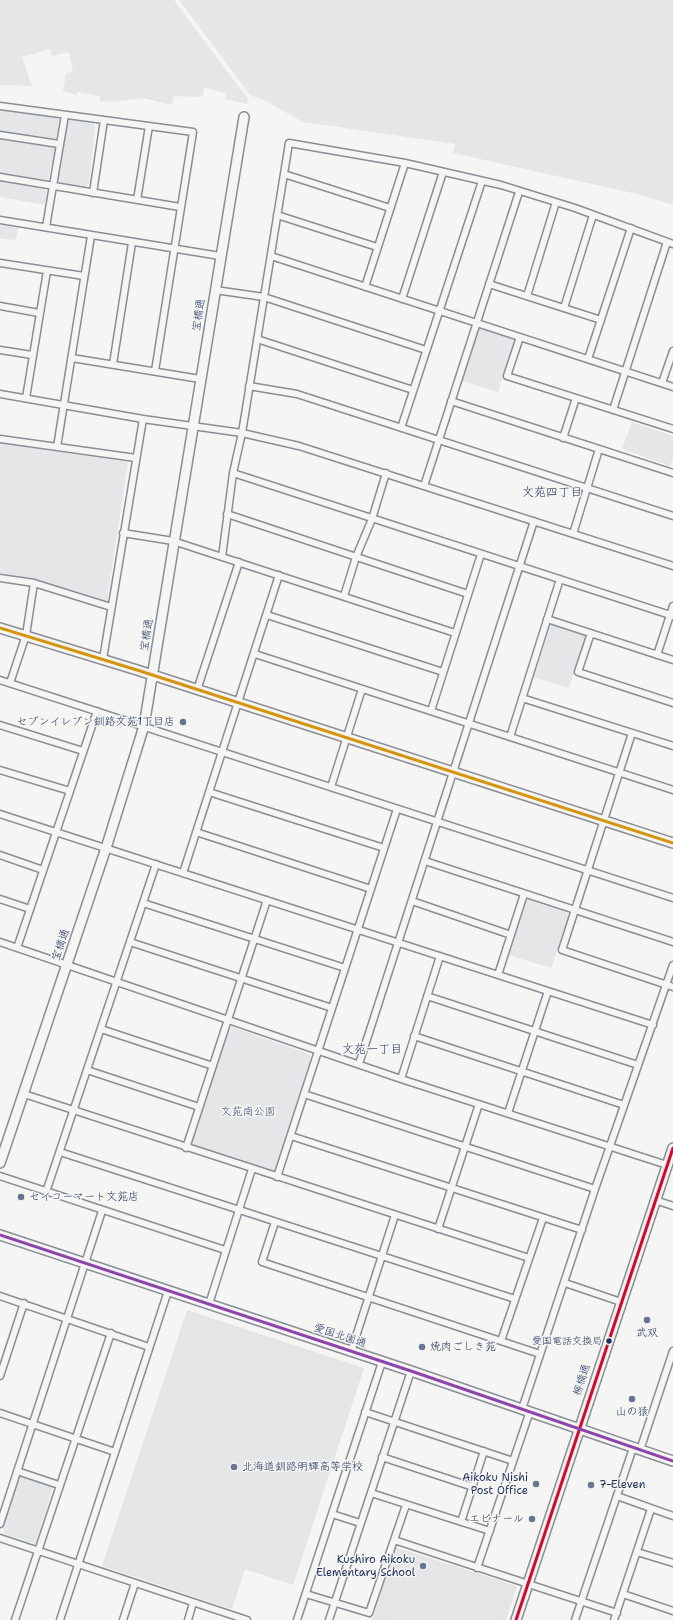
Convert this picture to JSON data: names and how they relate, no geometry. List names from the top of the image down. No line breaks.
{"streets":{"street":["宝橋通","愛国北園通","柳橋通"]},"crossings":[["愛国北園通","柳橋通"]],"districts":["文苑四丁目","文苑一丁目"],"parks":["文苑南公園"],"places":["セブンイレブン釧路文苑1丁目店","セイコーマート文苑店","武双","愛国電話交換局","焼肉ごしき苑","山の猿","北海道釧路明輝高等学校","Aikoku Nishi Post Office","7-Eleven","エピナール","Kushiro Aikoku Elementary School"]}
